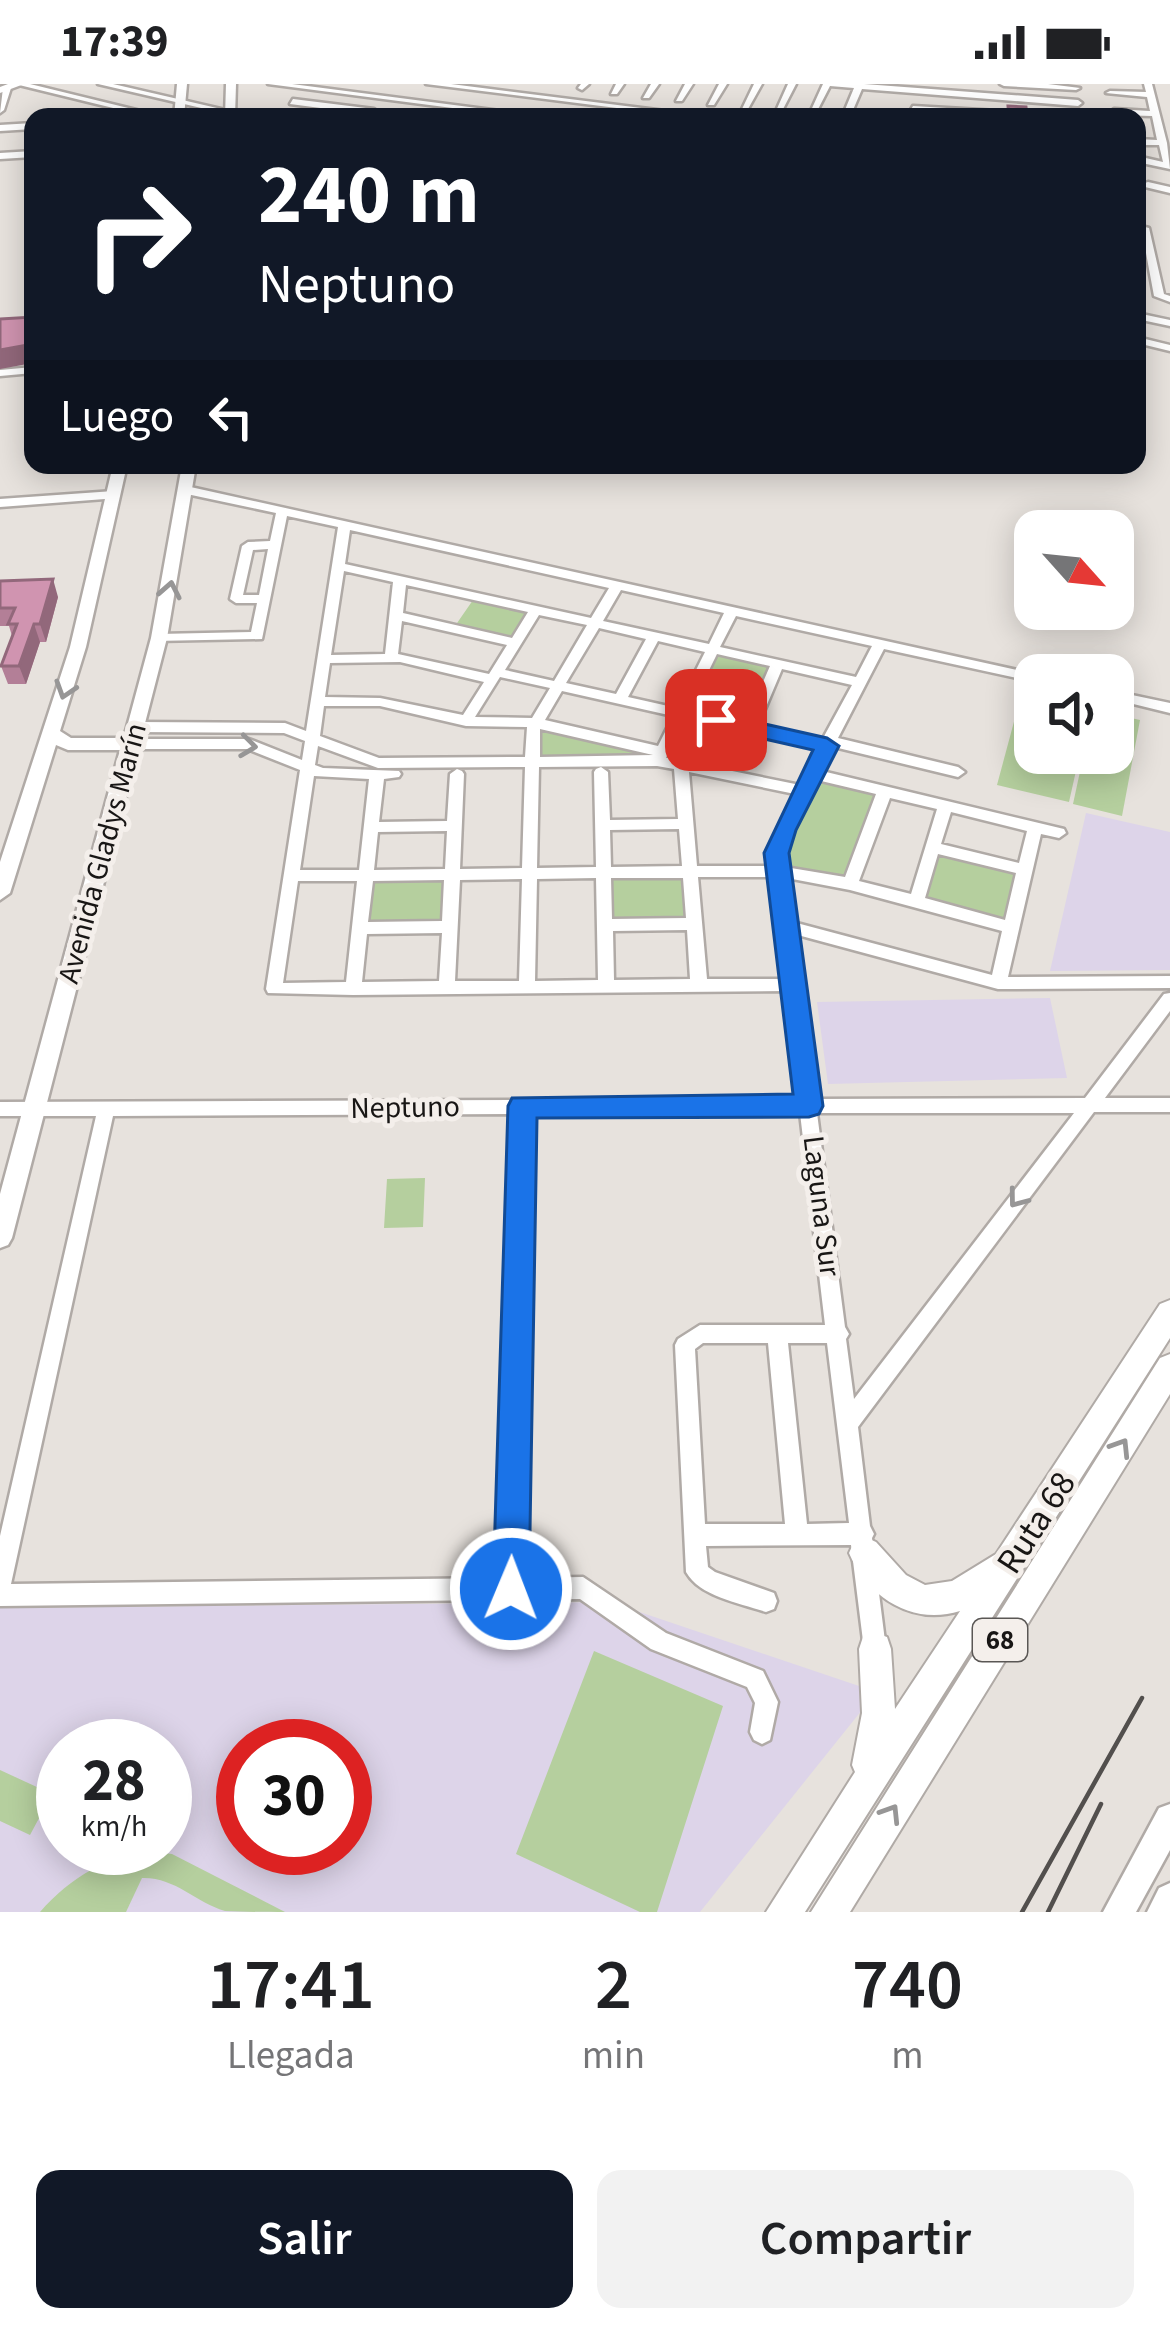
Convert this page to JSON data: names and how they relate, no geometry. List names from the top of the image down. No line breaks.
{"streets":{"highway":["Ruta 68","68"],"main road":["Avenida Gladys Marín"],"street":["Neptuno","Laguna Sur"]},"crossings":[["Avenida Gladys Marín","Neptuno"],["Neptuno","Laguna Sur"]],"north":"bottom right","page":{"status":"17:39","turn":["240 m","Neptuno"],"then":"Luego","speed":"28 km/h","limit":"30","eta":["17:41","Llegada","2","min","740","m"],"buttons":["Salir","Compartir"]}}
